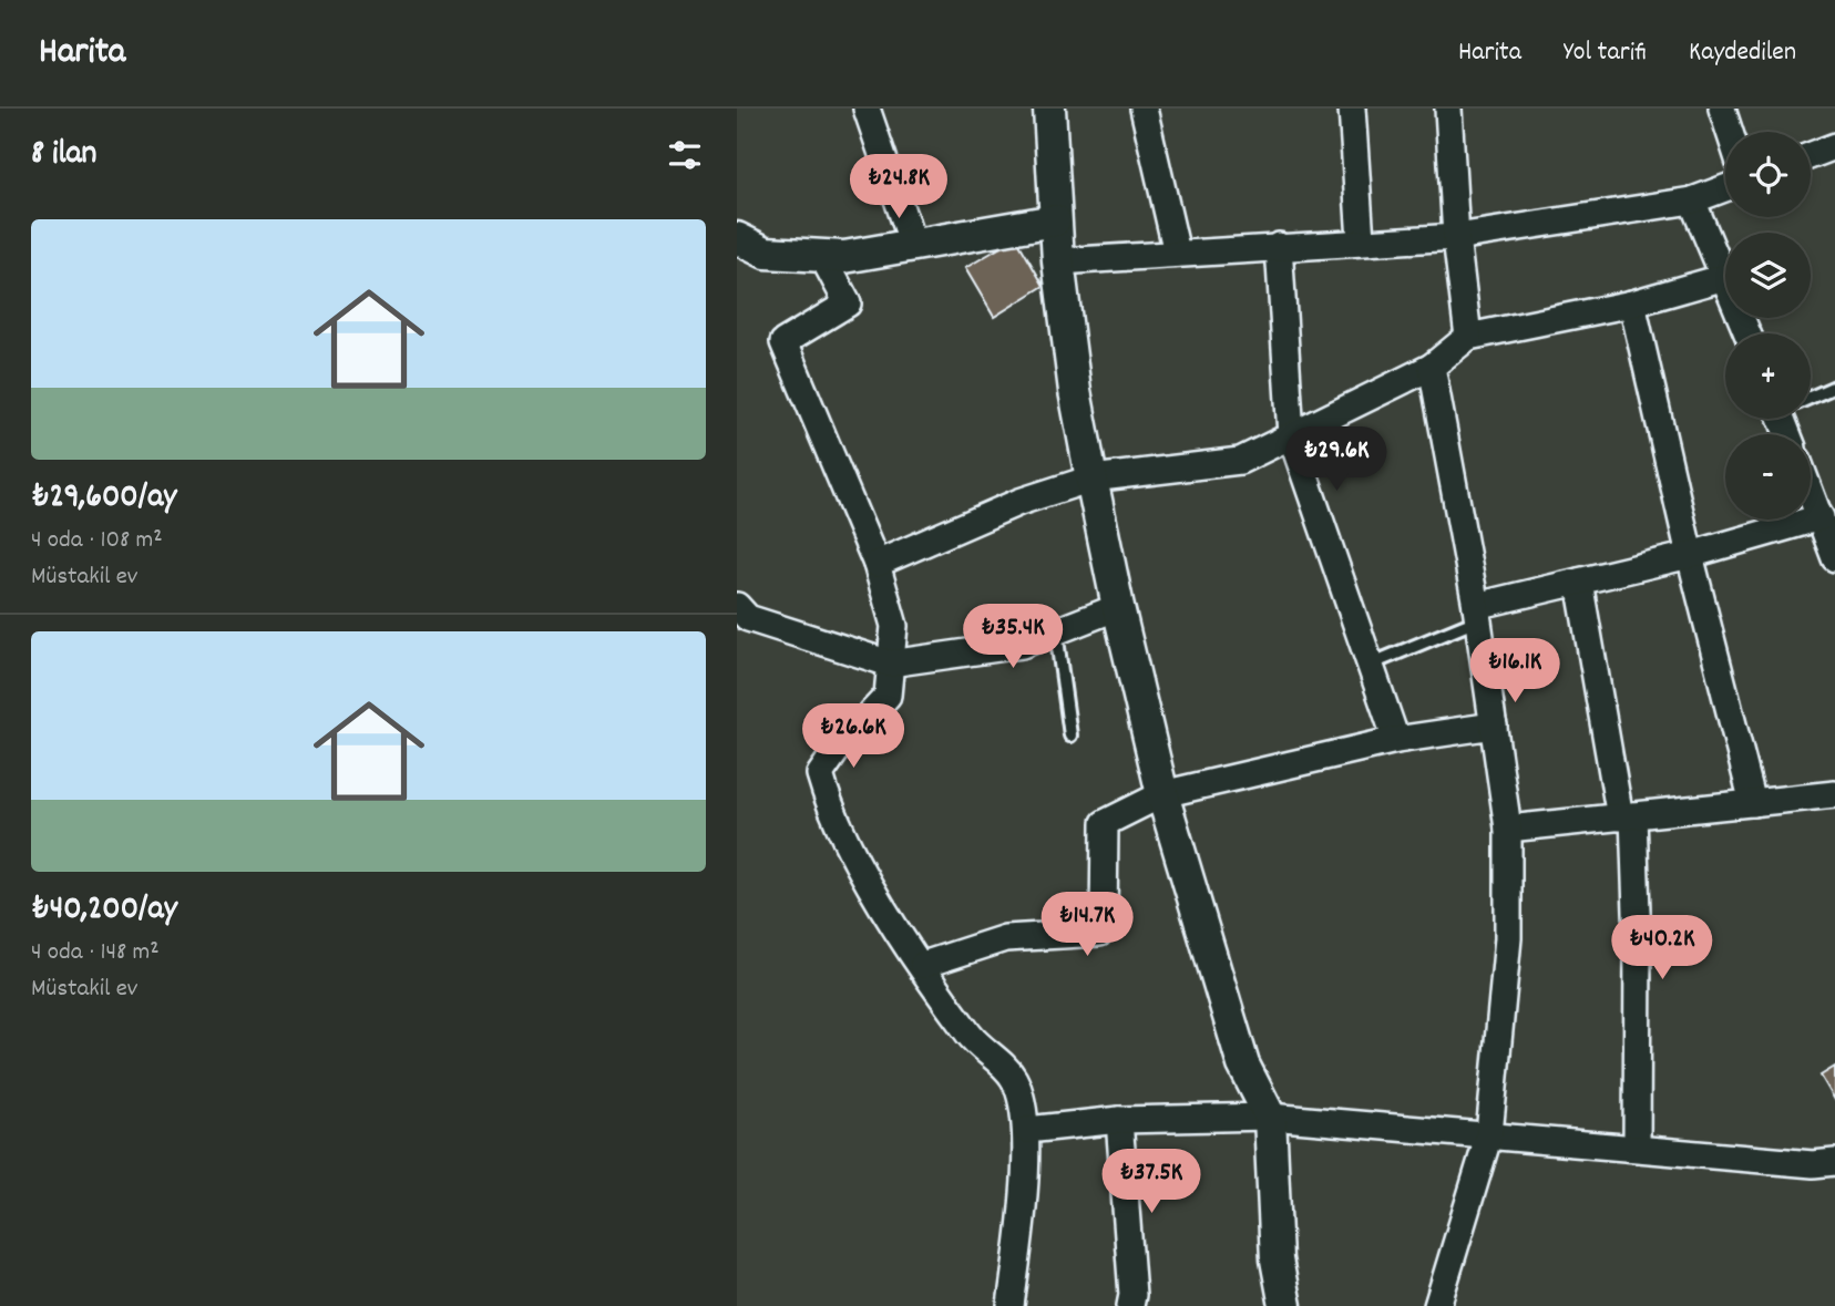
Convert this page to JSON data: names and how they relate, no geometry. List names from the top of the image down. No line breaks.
{"page":{"header":"Harita","nav":["Harita","Yol tarifi","Kaydedilen"],"heading":"8 ilan","map_buttons":["+","−"],"price":["₺24.8K","₺29.6K","₺35.4K","₺16.1K","₺26.6K","₺14.7K","₺40.2K","₺37.5K"],"list":[{"name":"₺29,600/ay","note":"4 oda · 108 m² · Müstakil ev"},{"name":"₺40,200/ay","note":"4 oda · 148 m² · Müstakil ev"}]}}
